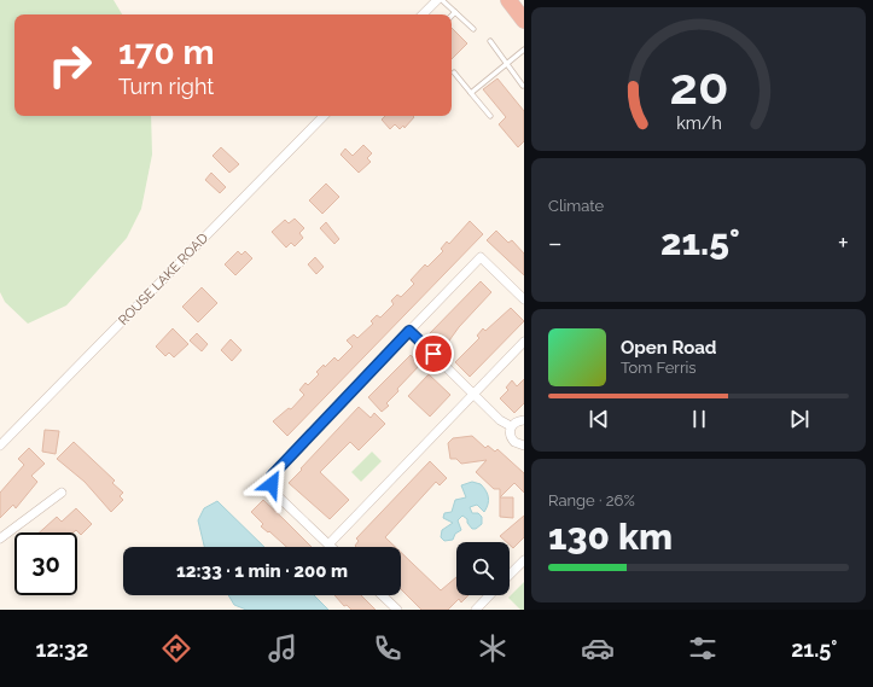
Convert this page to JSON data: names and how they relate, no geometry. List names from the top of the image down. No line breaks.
{"streets":{"street":["ROUSE LAKE ROAD"]},"page":{"turn":["170 m","Turn right"],"tile":["Climate",["Range · 26%","130 km"]],"heat":["−","21.5°","+"],"song":["Open Road","Tom Ferris"],"limit":"30","trip":"12:33 · 1 min · 200 m","tabs":["12:32","21.5°"],"gauge":["20","km/h"]}}
